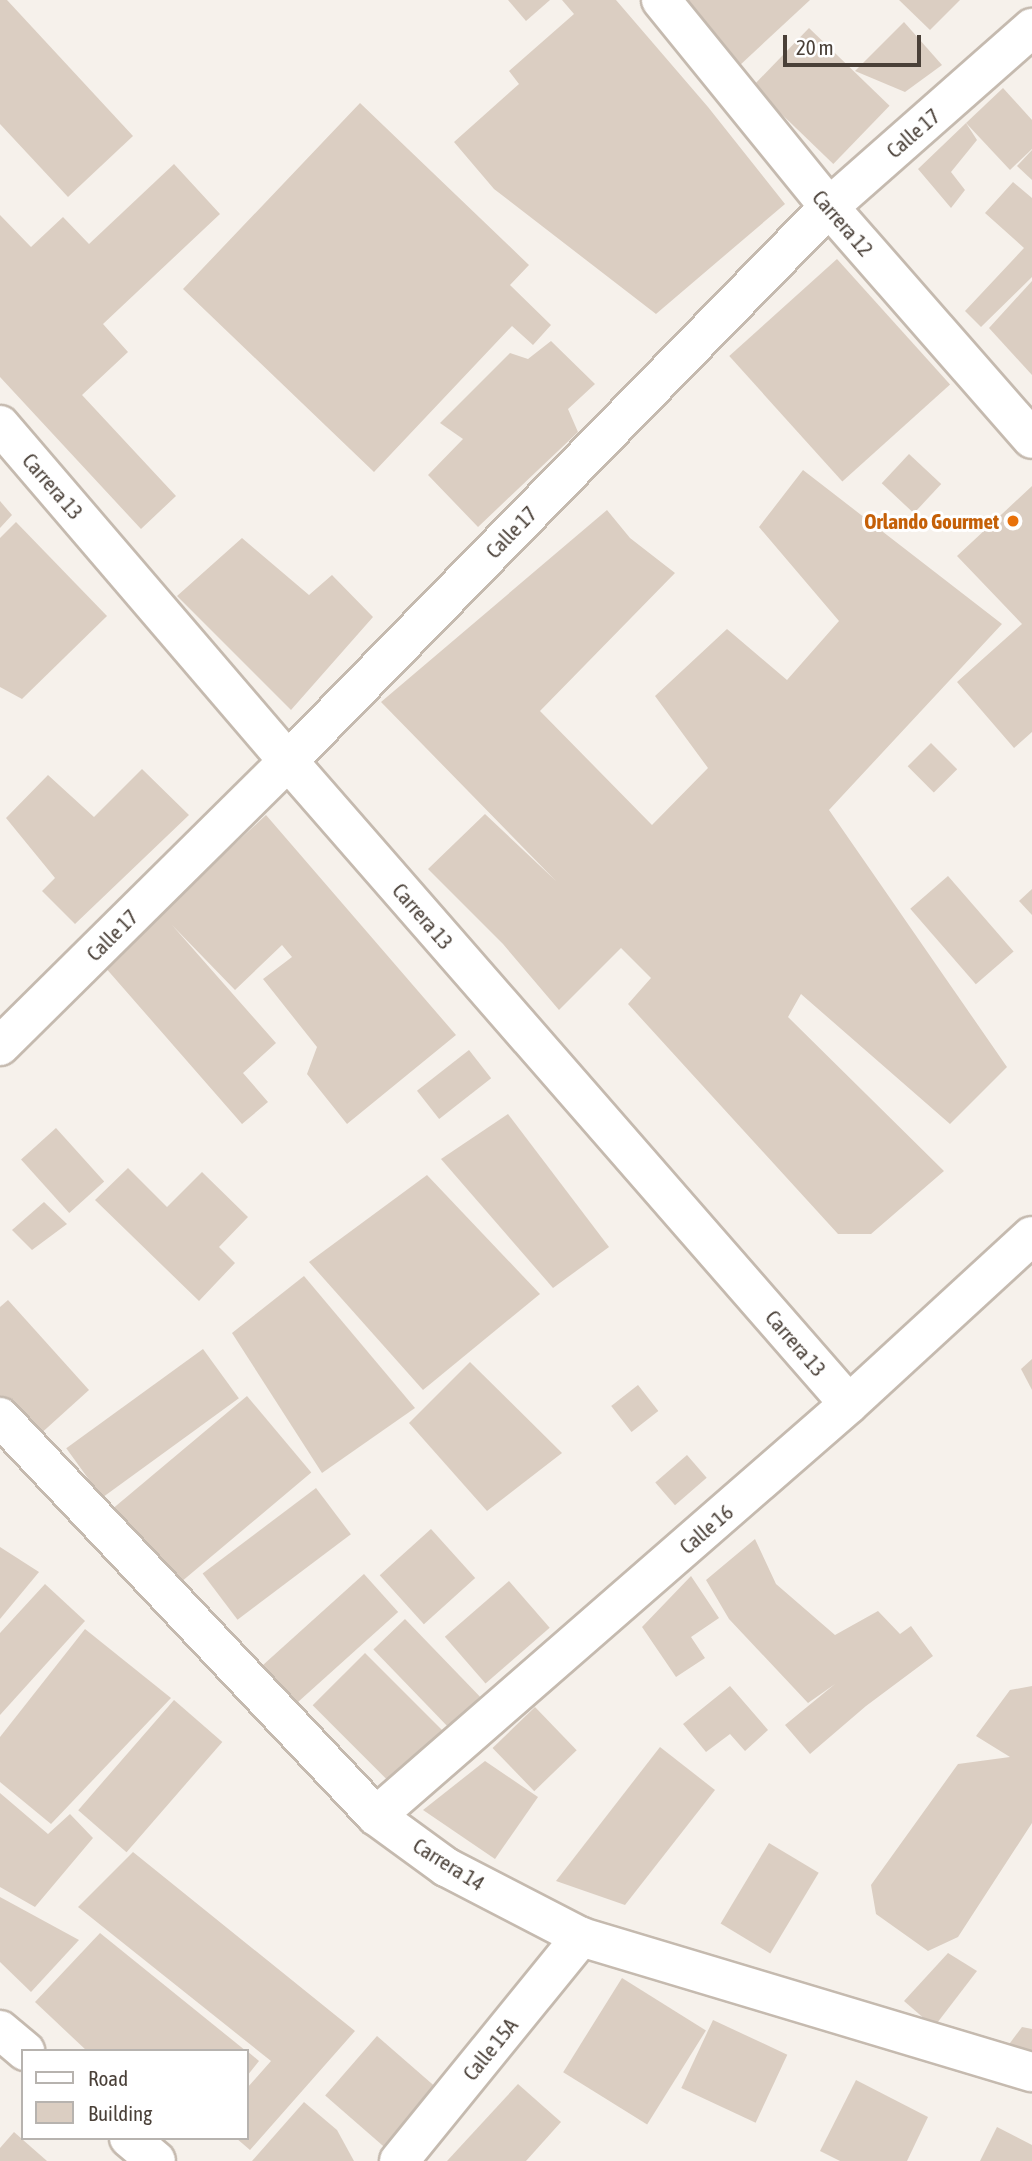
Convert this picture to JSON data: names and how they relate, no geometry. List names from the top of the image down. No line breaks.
{"streets":{"street":["Calle 17","Carrera 12","Carrera 13","Calle 16","Carrera 14","Calle 15A"]},"crossings":[["Calle 17","Carrera 12"],["Calle 17","Carrera 13"],["Carrera 13","Calle 16"],["Calle 16","Carrera 14"],["Carrera 14","Calle 15A"]],"places":["Orlando Gourmet"],"legend":["Road","Building"],"scale_bar":"20 m"}
